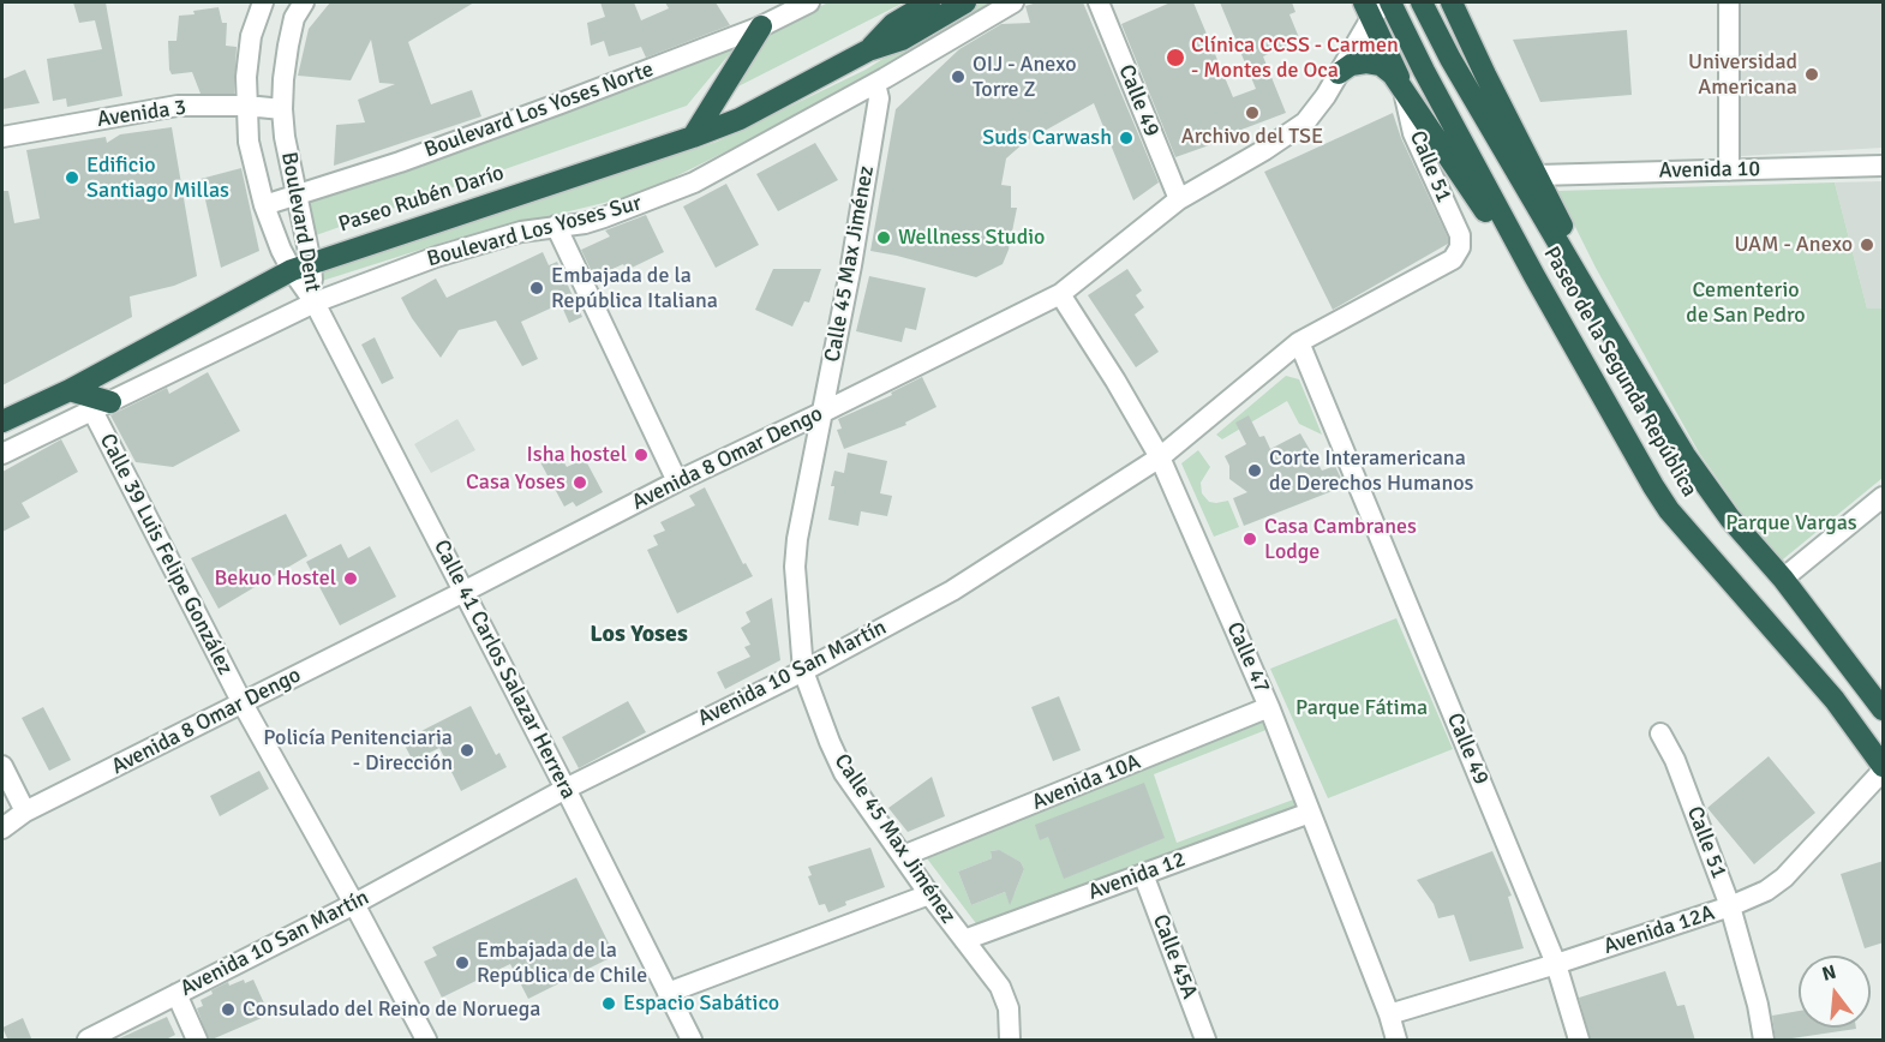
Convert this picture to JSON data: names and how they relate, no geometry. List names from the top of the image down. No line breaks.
{"streets":{"highway":["Paseo Rubén Darío","Paseo de la Segunda República"],"street":["Calle 49","Boulevard Los Yoses Norte","Avenida 3","Calle 51","Avenida 10","Boulevard Dent","Boulevard Los Yoses Sur","Calle 45 Max Jiménez","Avenida 8 Omar Dengo","Calle 39 Luis Felipe González","Calle 47","Calle 41 Carlos Salazar Herrera","Avenida 10 San Martín","Avenida 10A","Avenida 12","Avenida 12A","Calle 45A"]},"crossings":[["Calle 49","Avenida 8 Omar Dengo"],["Calle 49","Avenida 10 San Martín"],["Calle 49","Avenida 12A"],["Boulevard Los Yoses Norte","Boulevard Dent"],["Avenida 3","Boulevard Dent"],["Calle 51","Avenida 10 San Martín"],["Calle 51","Avenida 12A"],["Paseo Rubén Darío","Boulevard Dent"],["Boulevard Dent","Boulevard Los Yoses Sur"],["Boulevard Dent","Calle 41 Carlos Salazar Herrera"],["Boulevard Los Yoses Sur","Calle 45 Max Jiménez"],["Boulevard Los Yoses Sur","Calle 39 Luis Felipe González"],["Boulevard Los Yoses Sur","Calle 41 Carlos Salazar Herrera"],["Calle 45 Max Jiménez","Avenida 8 Omar Dengo"],["Calle 45 Max Jiménez","Avenida 10 San Martín"],["Calle 45 Max Jiménez","Avenida 10A"],["Calle 45 Max Jiménez","Avenida 12"],["Paseo de la Segunda República","Avenida 8 Omar Dengo"],["Paseo de la Segunda República","Avenida 12A"],["Avenida 8 Omar Dengo","Calle 39 Luis Felipe González"],["Avenida 8 Omar Dengo","Calle 47"],["Avenida 8 Omar Dengo","Calle 41 Carlos Salazar Herrera"],["Calle 39 Luis Felipe González","Avenida 10 San Martín"],["Calle 47","Avenida 10 San Martín"],["Calle 47","Avenida 10A"],["Calle 47","Avenida 12"],["Calle 47","Avenida 12A"],["Calle 41 Carlos Salazar Herrera","Avenida 10 San Martín"],["Avenida 12","Calle 45A"]],"districts":["Los Yoses"],"parks":["Cementerio de San Pedro","Parque Vargas","Parque Fátima"],"places":["Clínica CCSS - Carmen - Montes de Oca","Universidad Americana","OIJ - Anexo Torre Z","Archivo del TSE","Suds Carwash","Edificio Santiago Millas","Wellness Studio","UAM - Anexo","Embajada de la República Italiana","Isha hostel","Corte Interamericana de Derechos Humanos","Casa Yoses","Casa Cambranes Lodge","Bekuo Hostel","Policía Penitenciaria - Dirección","Embajada de la República de Chile","Espacio Sabático","Consulado del Reino de Noruega"],"north":"top"}
